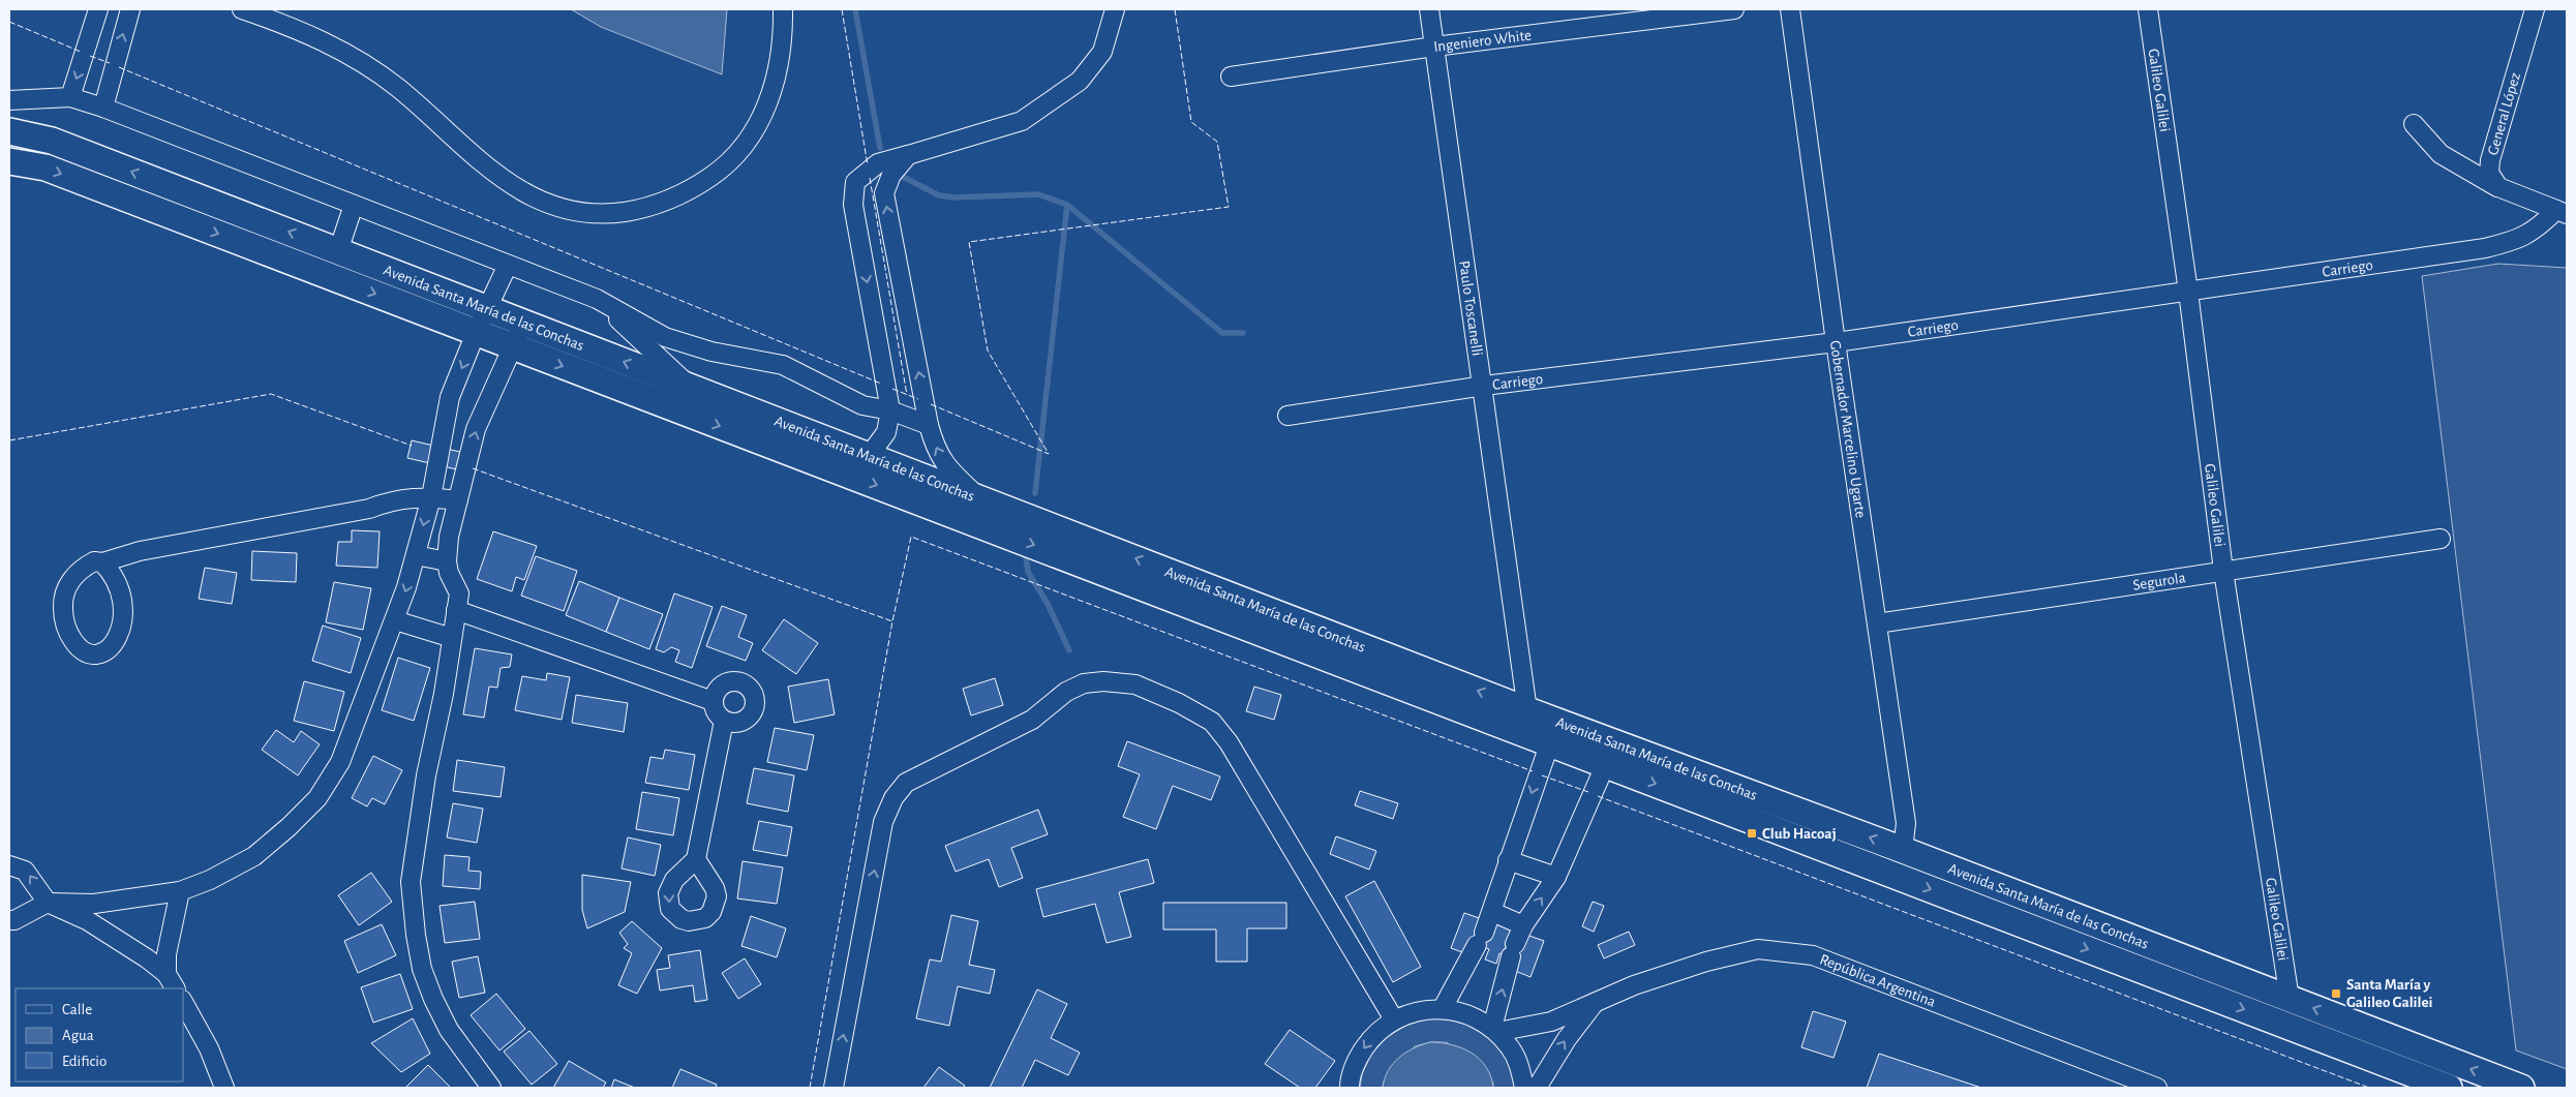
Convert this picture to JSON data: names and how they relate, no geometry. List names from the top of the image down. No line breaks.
{"streets":{"main road":["Avenida Santa María de las Conchas"],"street":["Ingeniero White","Galileo Galilei","General López","Carriego","Paulo Toscanelli","Gobernador Marcelino Ugarte","Segurola","República Argentina"]},"crossings":[["Ingeniero White","Paulo Toscanelli"],["Galileo Galilei","Carriego"],["Galileo Galilei","Avenida Santa María de las Conchas"],["Galileo Galilei","Segurola"],["Carriego","Paulo Toscanelli"],["Carriego","Gobernador Marcelino Ugarte"],["Avenida Santa María de las Conchas","Paulo Toscanelli"],["Avenida Santa María de las Conchas","Gobernador Marcelino Ugarte"],["Gobernador Marcelino Ugarte","Segurola"]],"places":{"transit":["Club Hacoaj","Santa María y Galileo Galilei"]},"legend":["Calle","Agua","Edificio"]}
